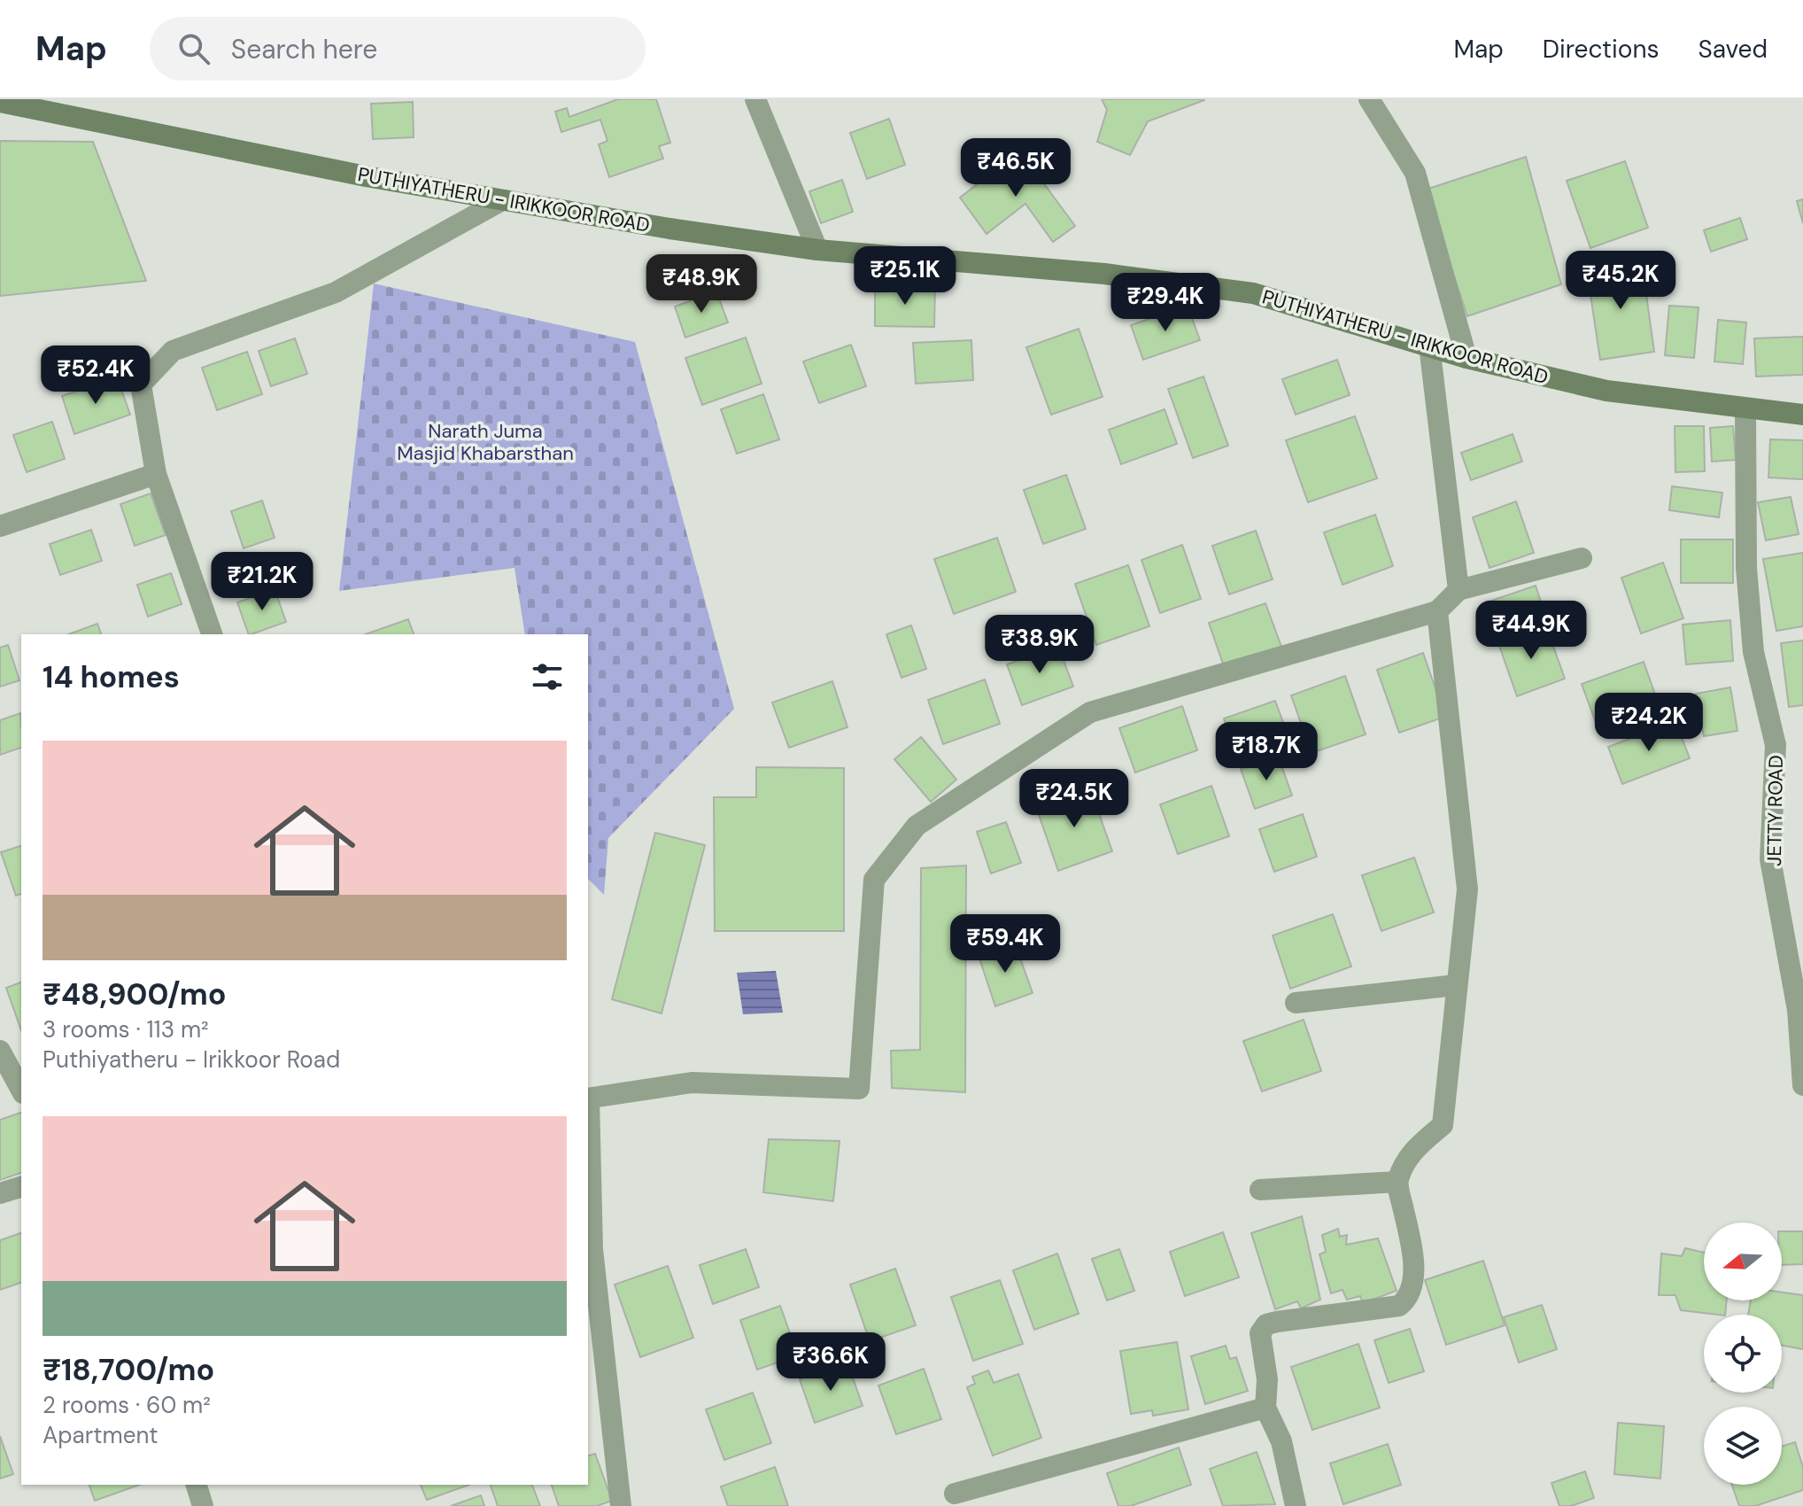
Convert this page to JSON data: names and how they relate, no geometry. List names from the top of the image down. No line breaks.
{"streets":{"main road":["PUTHIYATHERU - IRIKKOOR ROAD"],"street":["JETTY ROAD"]},"crossings":[["PUTHIYATHERU - IRIKKOOR ROAD","JETTY ROAD"]],"parks":["Narath Juma Masjid Khabarsthan"],"north":"left","page":{"header":"Map","search":"Search here","nav":["Map","Directions","Saved"],"price":["₹46.5K","₹25.1K","₹45.2K","₹48.9K","₹29.4K","₹52.4K","₹21.2K","₹44.9K","₹38.9K","₹24.2K","₹18.7K","₹24.5K","₹59.4K","₹36.6K"],"heading":"14 homes","list":[{"name":"₹48,900/mo","note":"3 rooms · 113 m² · Puthiyatheru - Irikkoor Road"},{"name":"₹18,700/mo","note":"2 rooms · 60 m² · Apartment"}]}}
